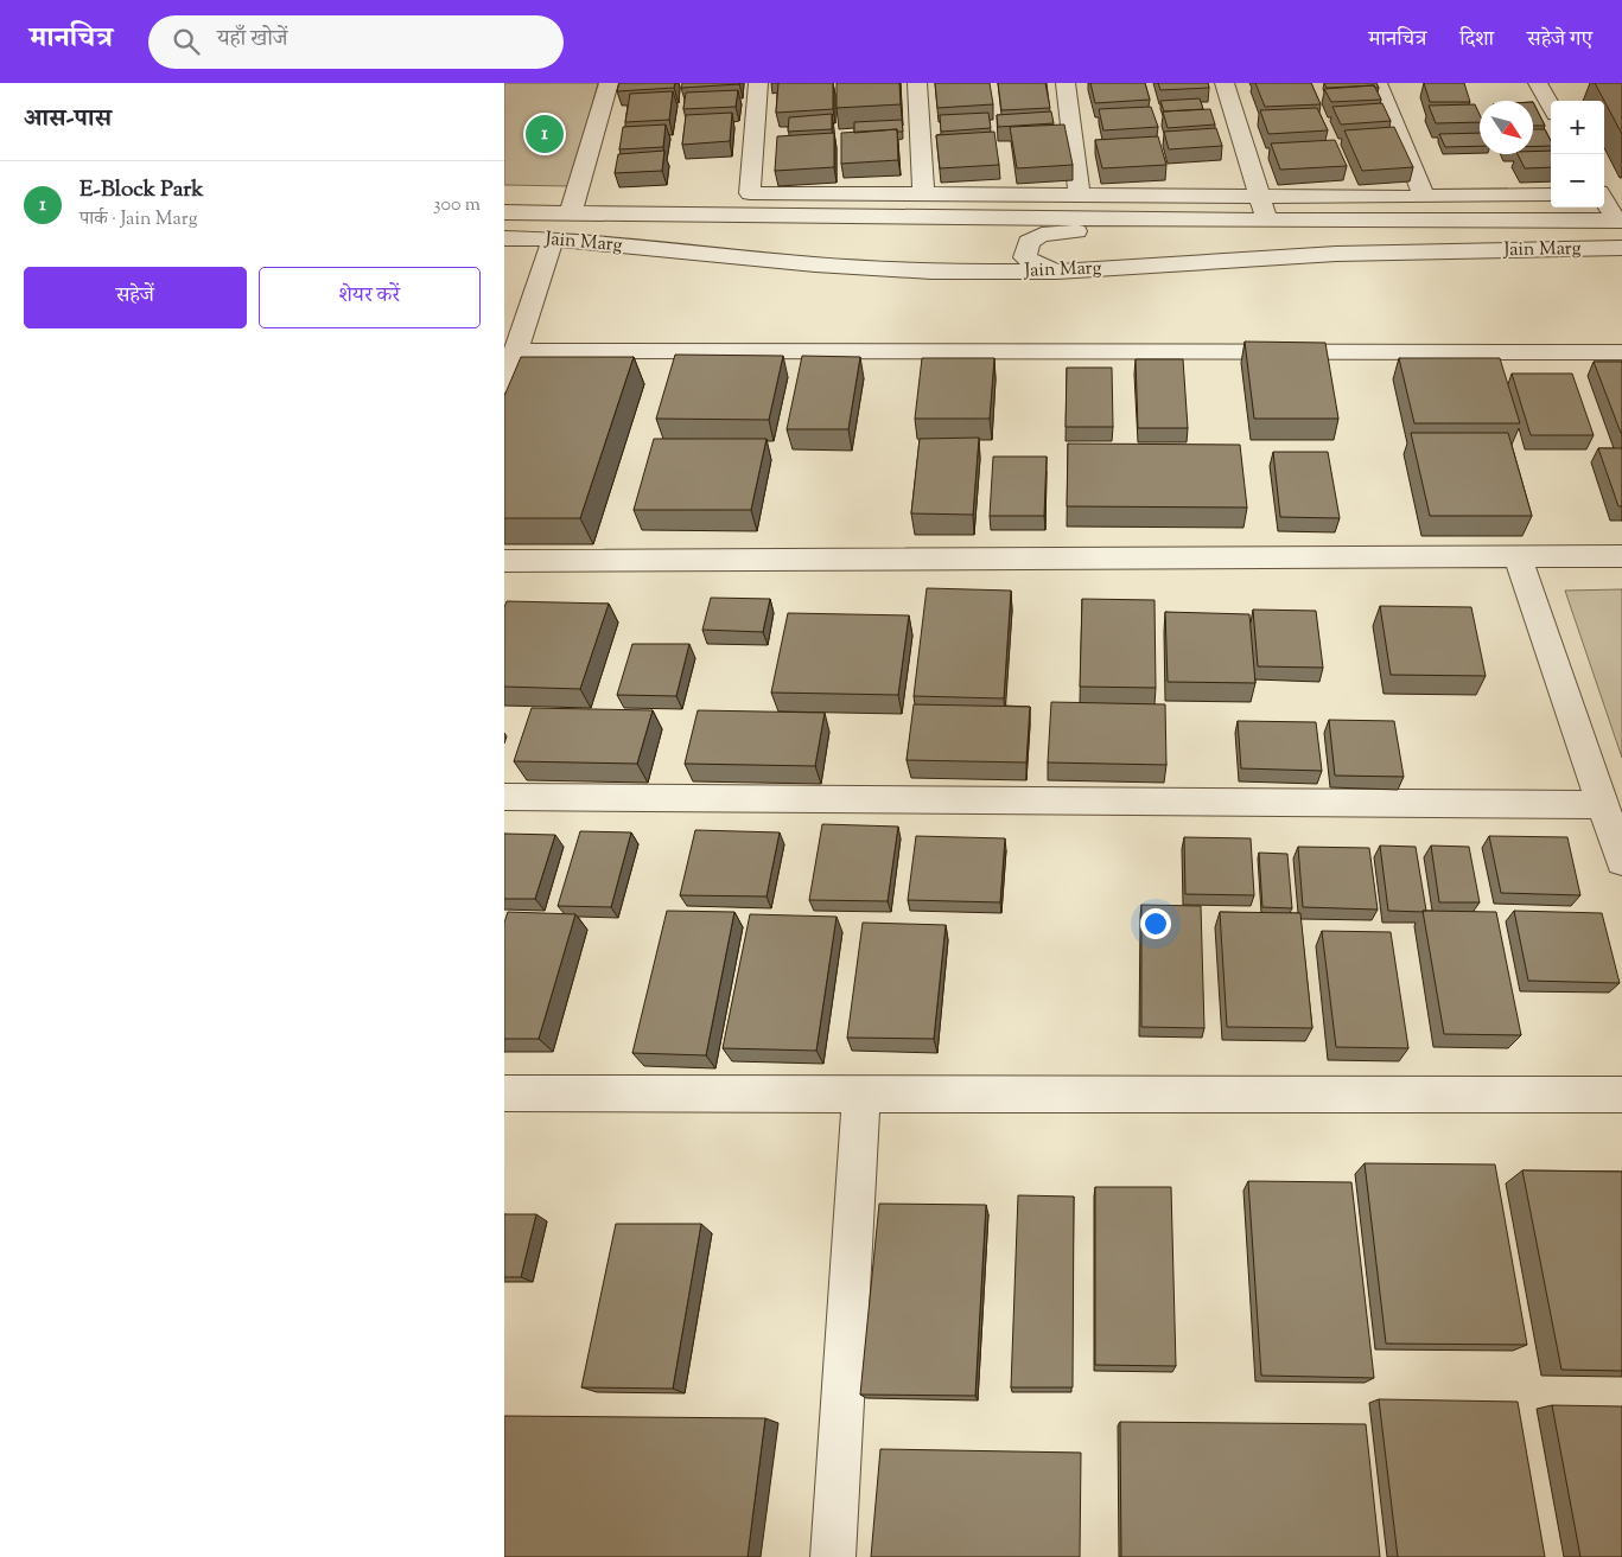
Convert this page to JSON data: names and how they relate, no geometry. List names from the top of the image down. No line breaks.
{"streets":{"street":["Jain Marg"]},"north":"bottom right","page":{"header":"मानचित्र","search":"यहाँ खोजें","nav":["मानचित्र","दिशा","सहेजे गए"],"heading":"आस-पास","map_buttons":["+","−"],"pins":"1","list":[{"mark":"1","name":"E-Block Park","note":"पार्क · Jain Marg","value":"300 m"}],"buttons":["सहेजें","शेयर करें"]}}
